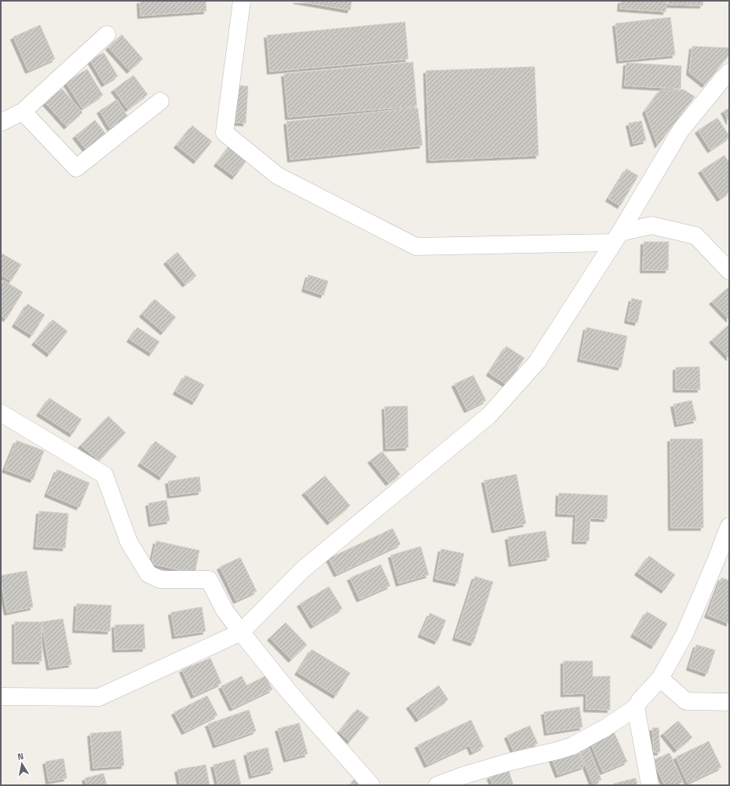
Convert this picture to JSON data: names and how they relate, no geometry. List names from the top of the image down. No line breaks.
{"north":"top"}
